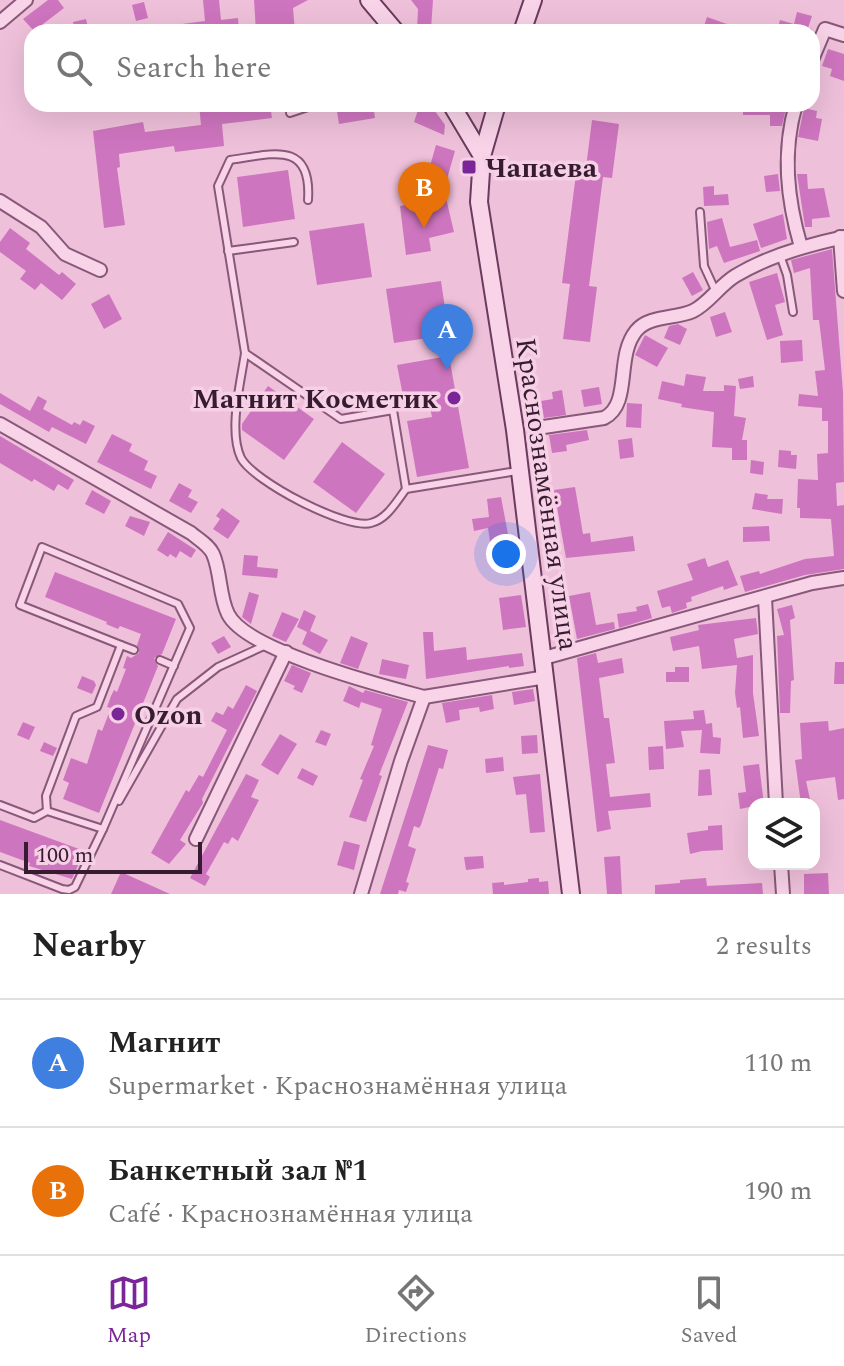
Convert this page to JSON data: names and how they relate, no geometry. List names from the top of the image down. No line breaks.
{"streets":{"street":["Краснознамённая улица"]},"places":{"transit":["Чапаева"],"other":["Магнит Косметик","Ozon"]},"scale_bar":"100 m","page":{"search":"Search here","pins":["B","A"],"scale":"100 m","heading":["Nearby","2 results"],"list":[{"mark":"A","name":"Магнит","note":"Supermarket · Краснознамённая улица","value":"110 m"},{"mark":"B","name":"Банкетный зал №1","note":"Café · Краснознамённая улица","value":"190 m"}],"nav":["Map","Directions","Saved"]}}
